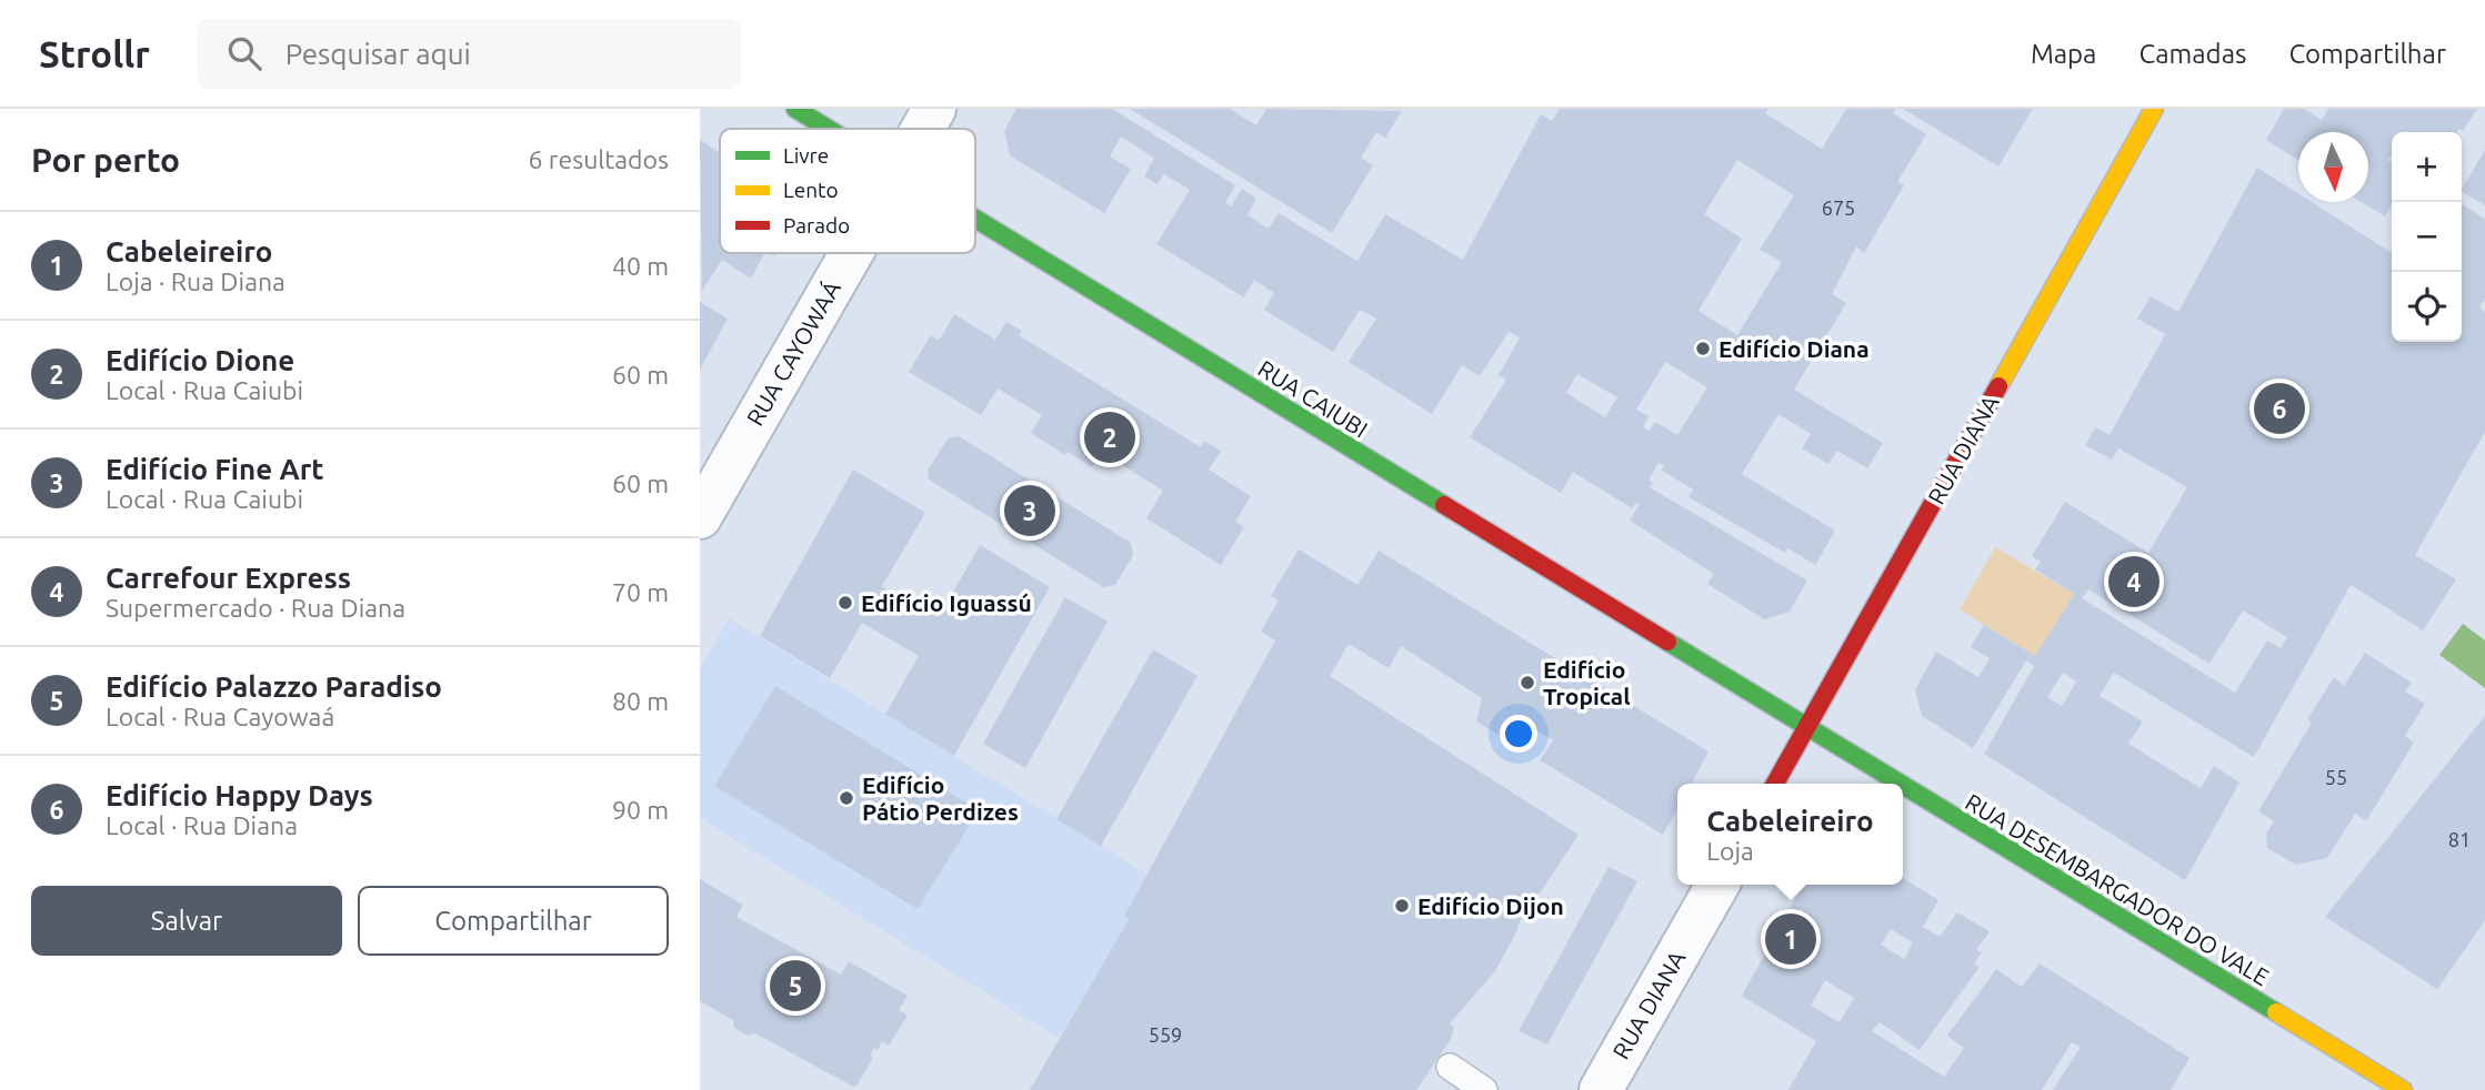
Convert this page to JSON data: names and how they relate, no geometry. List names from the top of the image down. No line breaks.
{"streets":{"main road":["RUA CAIUBI","RUA DIANA","RUA DESEMBARGADOR DO VALE"],"street":["RUA CAYOWAÁ"]},"crossings":[["RUA CAIUBI","RUA DIANA"],["RUA CAIUBI","RUA DESEMBARGADOR DO VALE"],["RUA DIANA","RUA DESEMBARGADOR DO VALE"]],"places":["Edifício Diana","Edifício Iguassú","Edifício Tropical","Edifício Pátio Perdizes","Edifício Dijon"],"house_numbers":["675","55","81","559"],"legend":["Livre","Lento","Parado"],"north":"bottom","page":{"header":"Strollr","search":"Pesquisar aqui","nav":["Mapa","Camadas","Compartilhar"],"heading":["Por perto","6 resultados"],"map_buttons":["+","−"],"list":[{"mark":"1","name":"Cabeleireiro","note":"Loja · Rua Diana","value":"40 m"},{"mark":"2","name":"Edifício Dione","note":"Local · Rua Caiubi","value":"60 m"},{"mark":"3","name":"Edifício Fine Art","note":"Local · Rua Caiubi","value":"60 m"},{"mark":"4","name":"Carrefour Express","note":"Supermercado · Rua Diana","value":"70 m"},{"mark":"5","name":"Edifício Palazzo Paradiso","note":"Local · Rua Cayowaá","value":"80 m"},{"mark":"6","name":"Edifício Happy Days","note":"Local · Rua Diana","value":"90 m"}],"pins":["6","2","3","4","1","5"],"popup":["Cabeleireiro","Loja"],"buttons":["Salvar","Compartilhar"]}}
